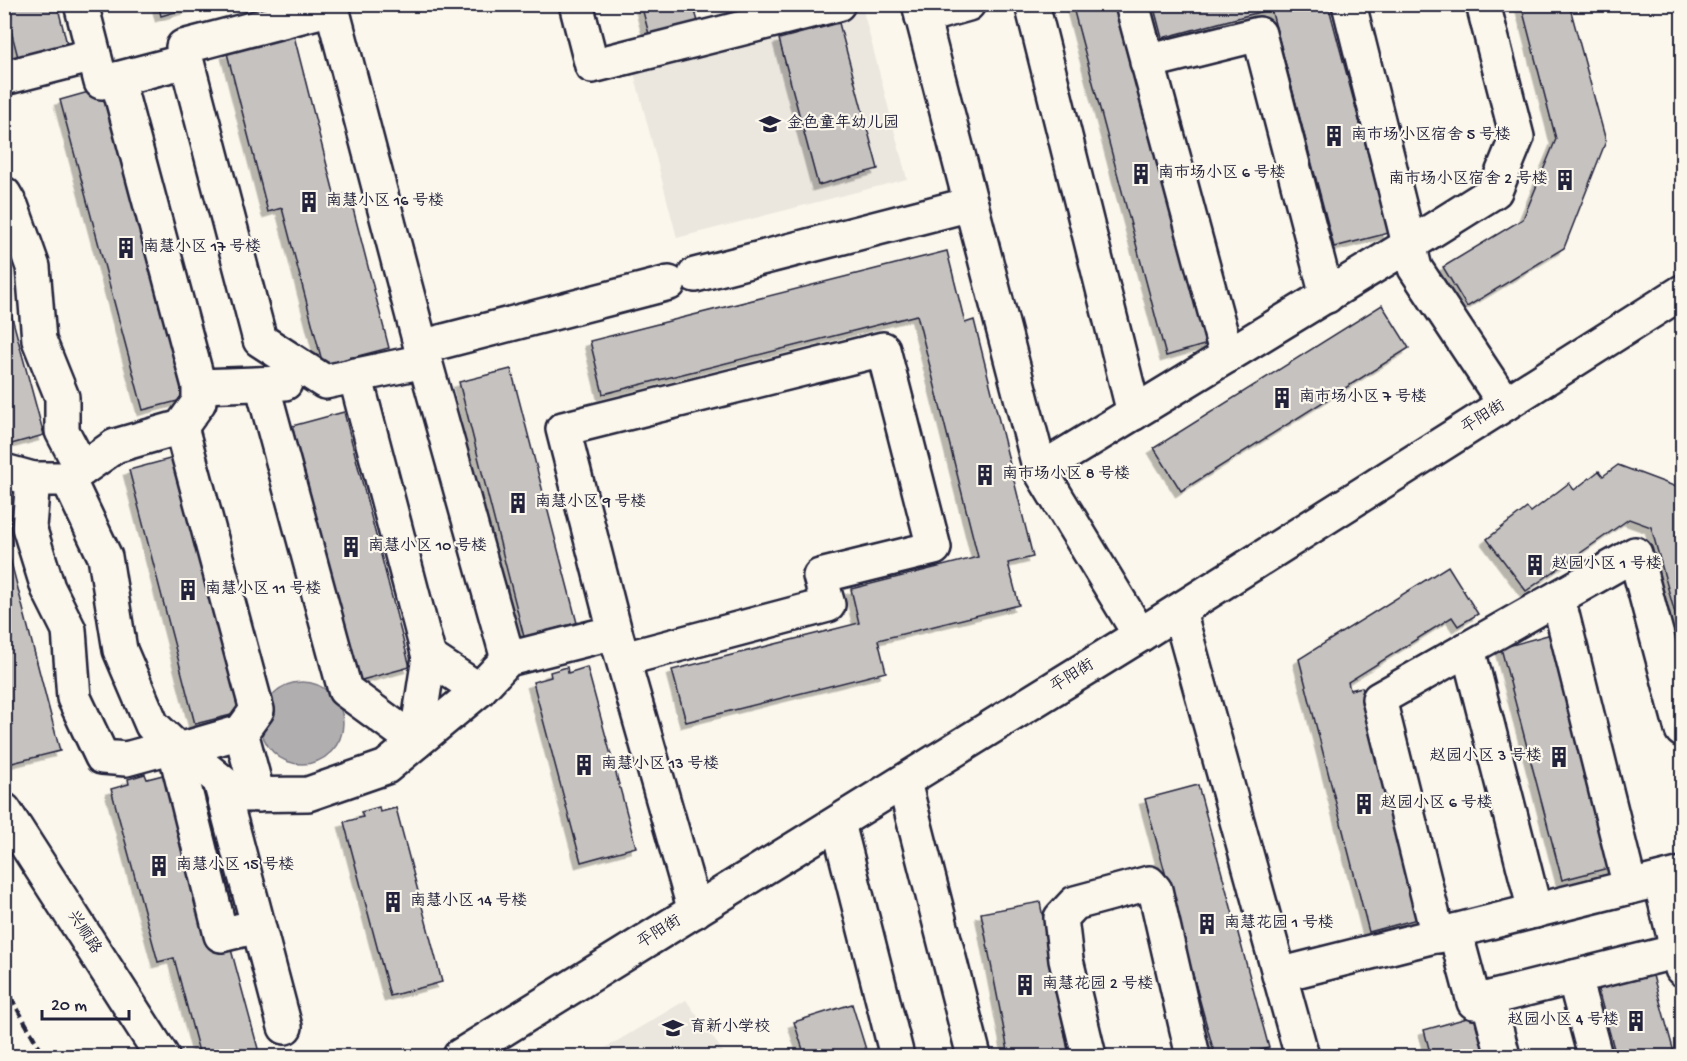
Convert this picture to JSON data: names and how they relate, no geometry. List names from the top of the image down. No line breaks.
{"streets":{"street":["平阳街","兴顺路"]},"places":{"school or university":["金色童年幼儿园","育新小学校"],"building":["南市场小区宿舍 5 号楼","南市场小区 6 号楼","南市场小区宿舍 2 号楼","南慧小区 16 号楼","南慧小区 17 号楼","南市场小区 7 号楼","南市场小区 8 号楼","南慧小区 9 号楼","南慧小区 10 号楼","赵园小区 1 号楼","南慧小区 11 号楼","赵园小区 3 号楼","南慧小区 13 号楼","赵园小区 6 号楼","南慧小区 15 号楼","南慧小区 14 号楼","南慧花园 1 号楼","南慧花园 2 号楼","赵园小区 4 号楼"]},"scale_bar":"20 m"}
